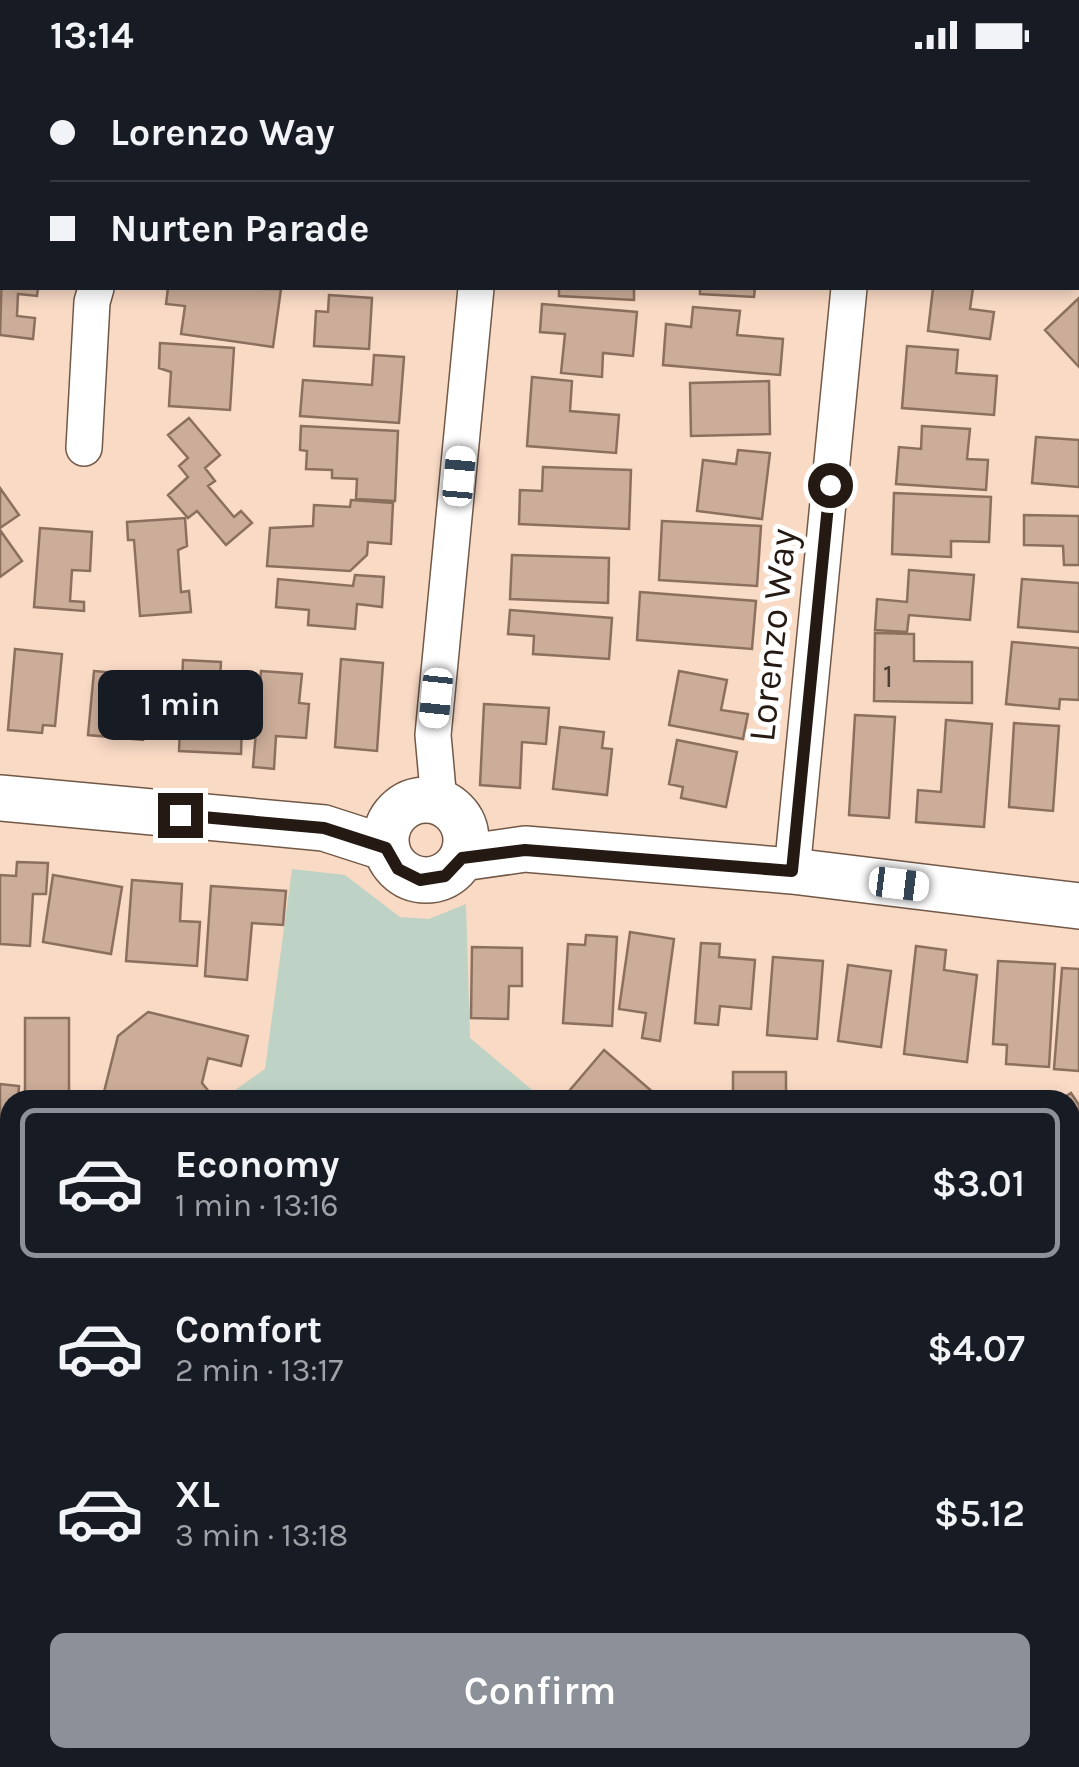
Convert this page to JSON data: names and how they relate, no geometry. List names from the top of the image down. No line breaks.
{"streets":{"street":["Lorenzo Way"]},"house_numbers":["1"],"page":{"status":"13:14","banner":["Lorenzo Way","Nurten Parade"],"bubble":"1 min","list":[{"name":"Economy","note":"1 min · 13:16","value":"$3.01"},{"name":"Comfort","note":"2 min · 13:17","value":"$4.07"},{"name":"XL","note":"3 min · 13:18","value":"$5.12"}],"buttons":"Confirm"}}
